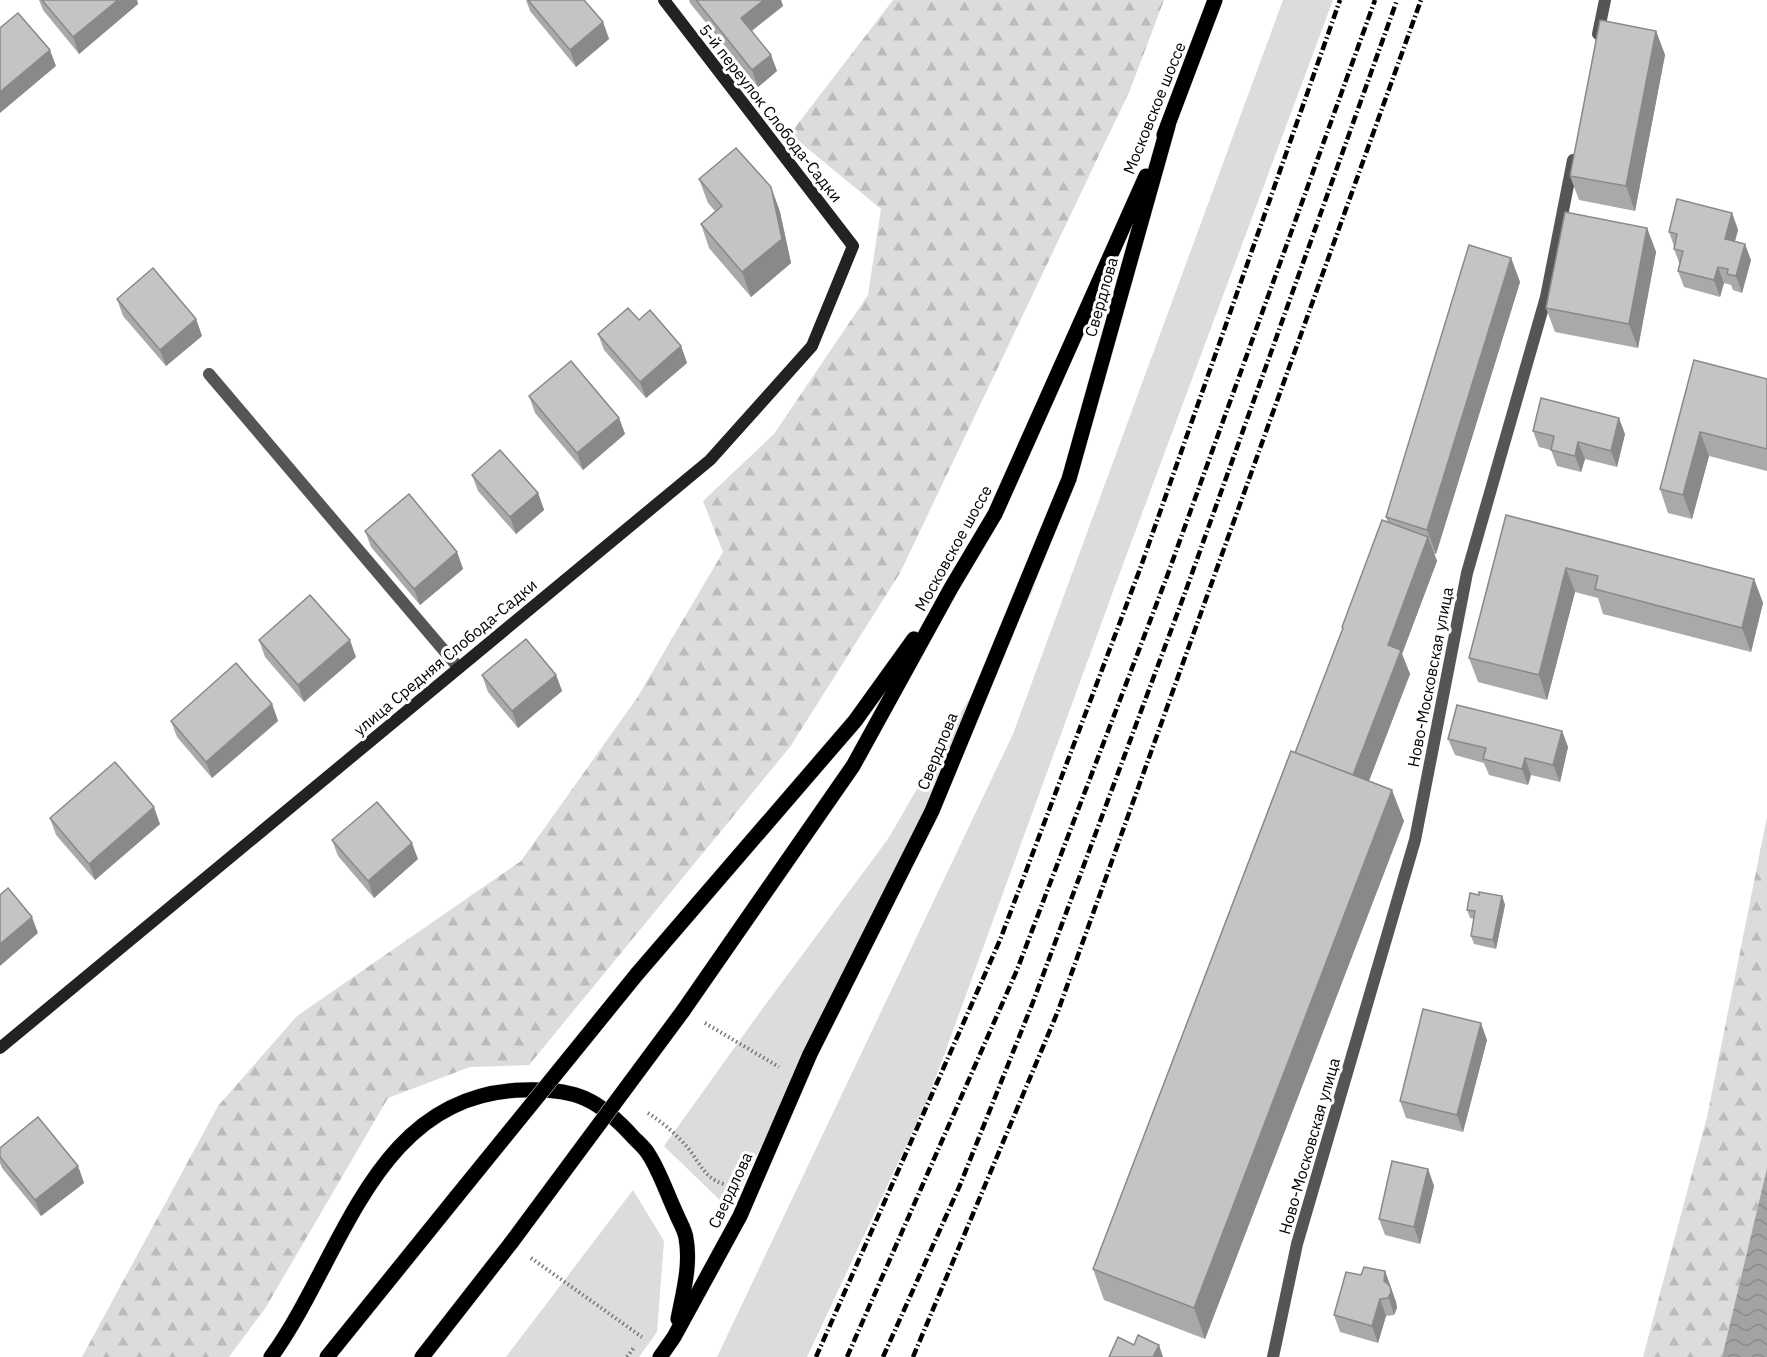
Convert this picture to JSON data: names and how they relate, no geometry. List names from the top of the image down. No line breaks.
{"streets":{"main road":["Московское шоссе","Свердлова"],"street":["5-й переулок Слобода-Садки","улица Средняя Слобода-Садки","Ново-Московская улица"]},"crossings":[["Московское шоссе","Свердлова"],["5-й переулок Слобода-Садки","улица Средняя Слобода-Садки"]]}
